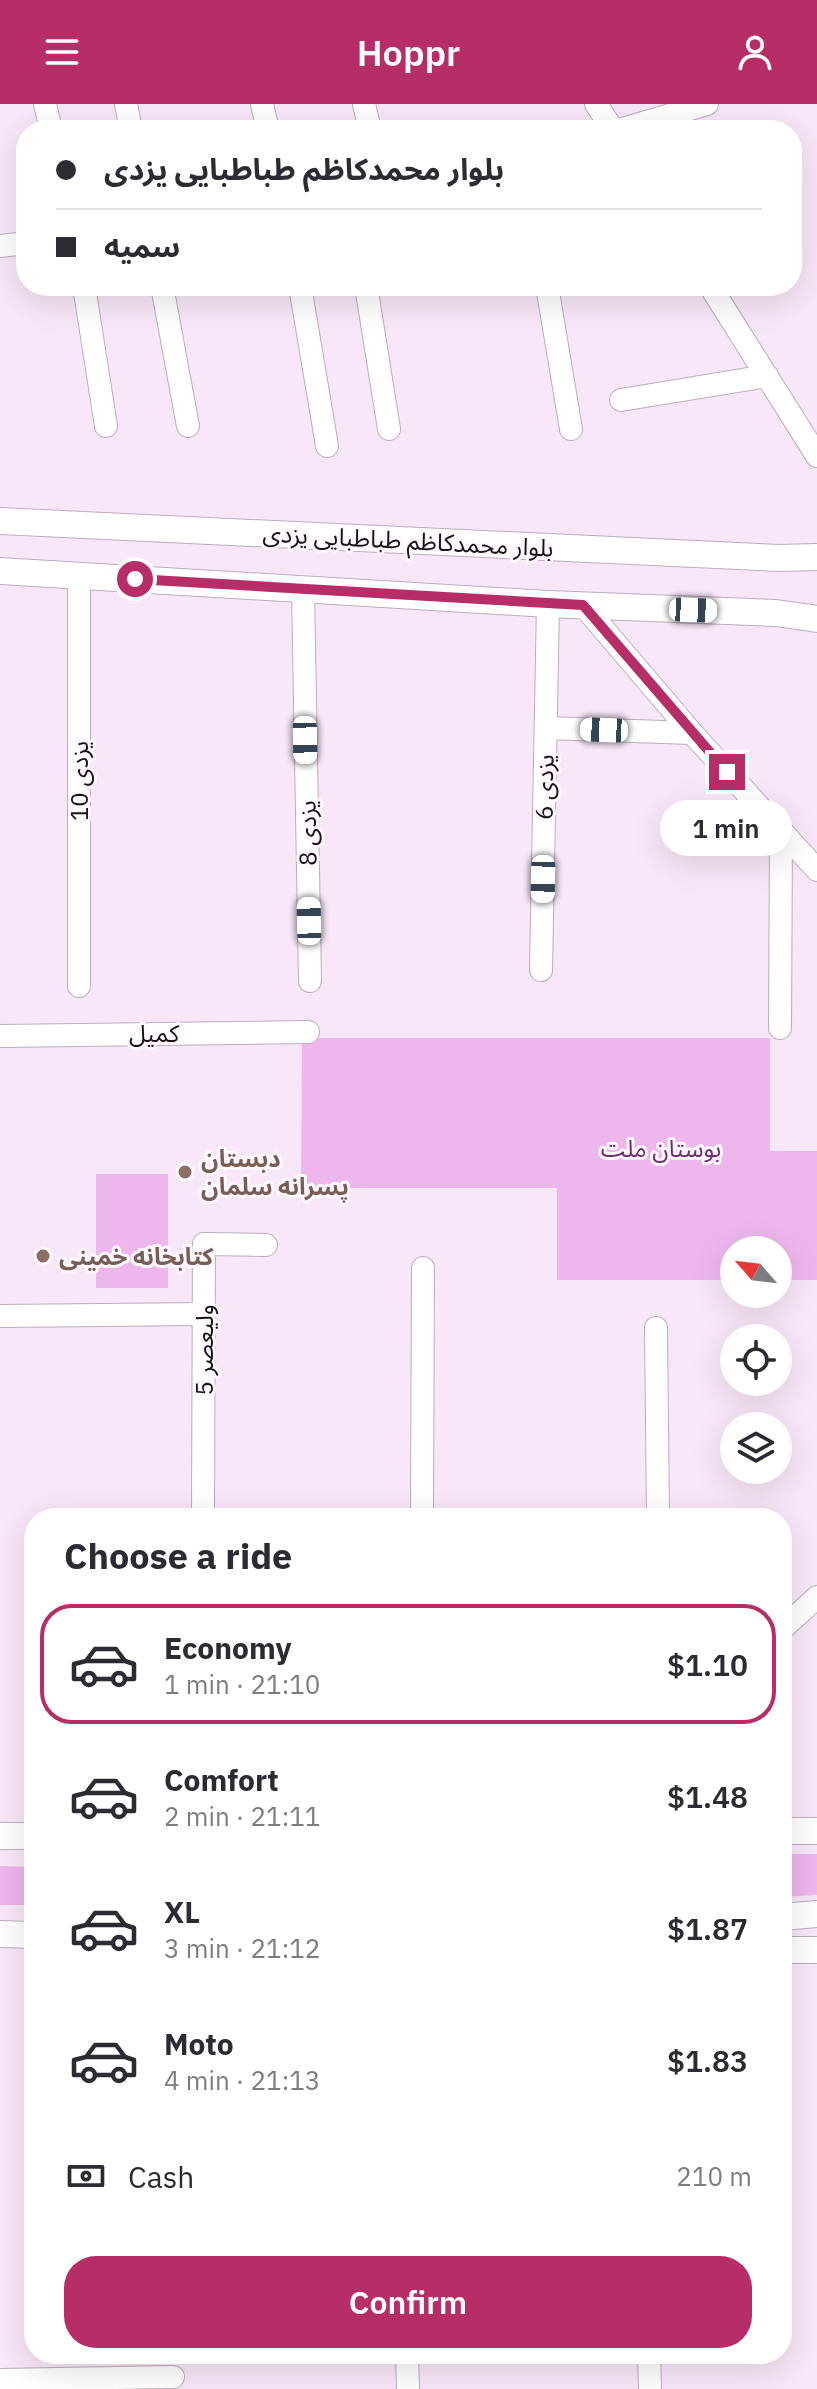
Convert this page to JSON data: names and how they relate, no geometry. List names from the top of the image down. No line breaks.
{"streets":{"main road":["بلوار محمدکاظم طباطبایی یزدی"],"street":["یزدی 10","یزدی 6","یزدی 8","کمیل","ولیعصر 5"]},"parks":["بوستان ملت"],"places":["دبستان پسرانه سلمان","کتابخانه خمینی"],"north":"top left","page":{"header":"Hoppr","banner":["بلوار محمدکاظم طباطبایی یزدی","سمیه"],"bubble":"1 min","heading":"Choose a ride","list":[{"name":"Economy","note":"1 min · 21:10","value":"$1.10"},{"name":"Comfort","note":"2 min · 21:11","value":"$1.48"},{"name":"XL","note":"3 min · 21:12","value":"$1.87"},{"name":"Moto","note":"4 min · 21:13","value":"$1.83"}],"pay":["Cash","210 m"],"buttons":"Confirm"}}
